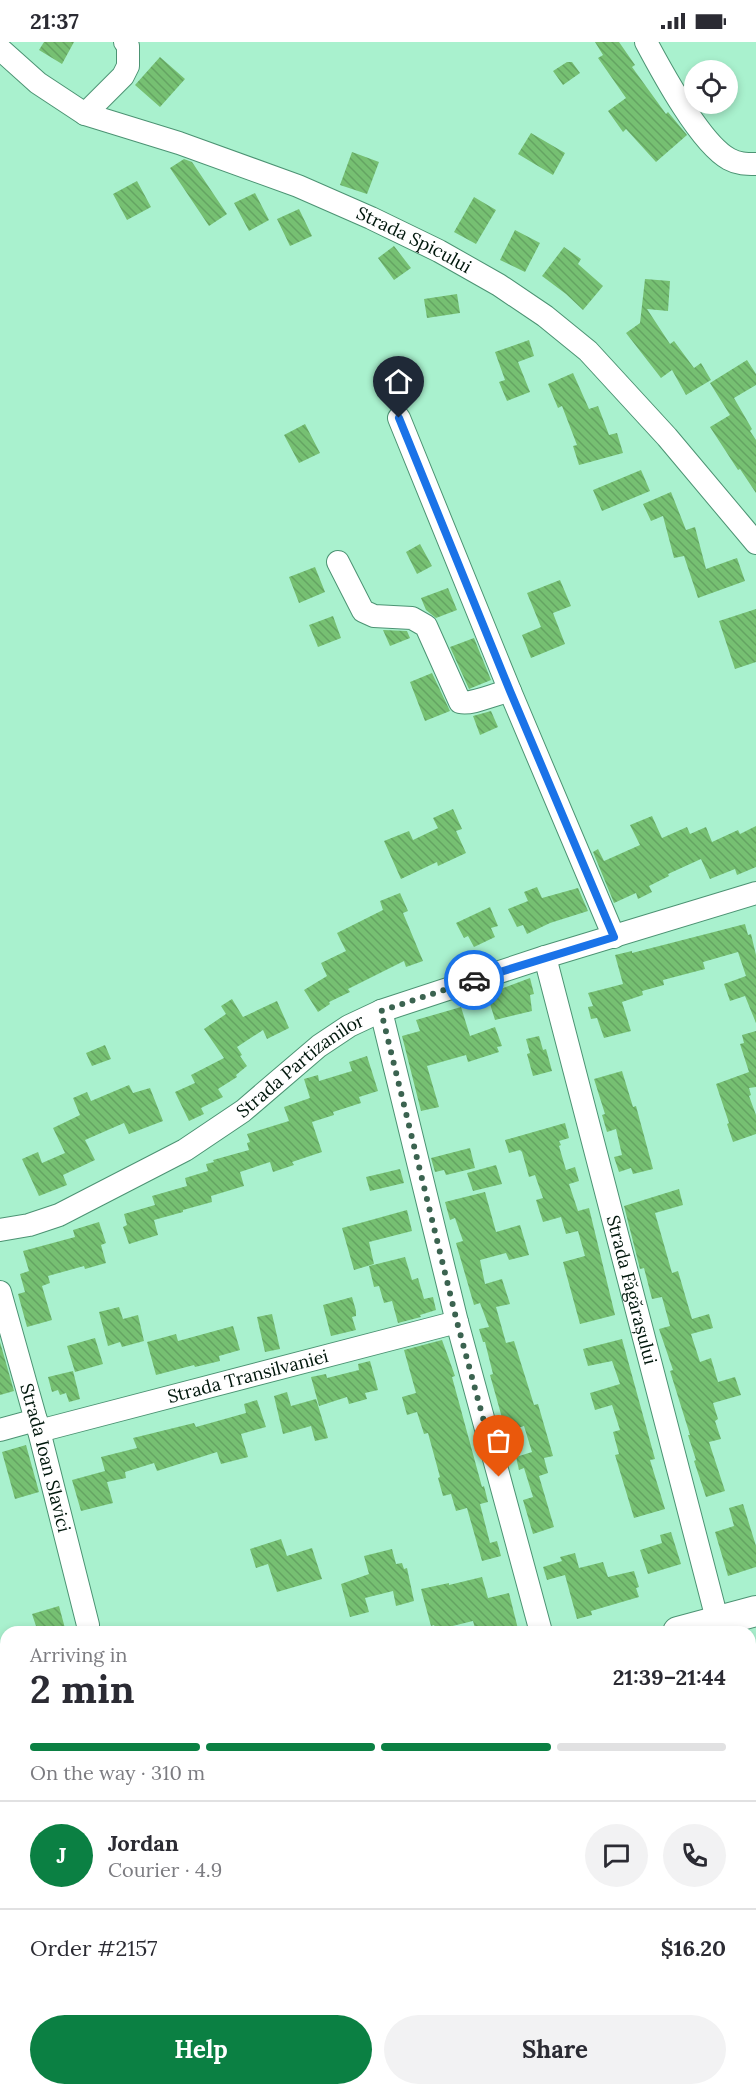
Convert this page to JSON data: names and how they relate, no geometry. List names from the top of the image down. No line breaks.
{"streets":{"street":["Strada Spicului","Strada Partizanilor","Strada Făgărașului","Strada Transilvaniei","Strada Ioan Slavici"]},"crossings":[["Strada Partizanilor","Strada Făgărașului"],["Strada Transilvaniei","Strada Ioan Slavici"]],"page":{"status":"21:37","heading":["2 min","Arriving in","21:39–21:44"],"panel":["Jordan","Courier · 4.9","Order #2157","$16.20"],"bar":"On the way · 310 m","round":"J","buttons":["Help","Share"]}}
